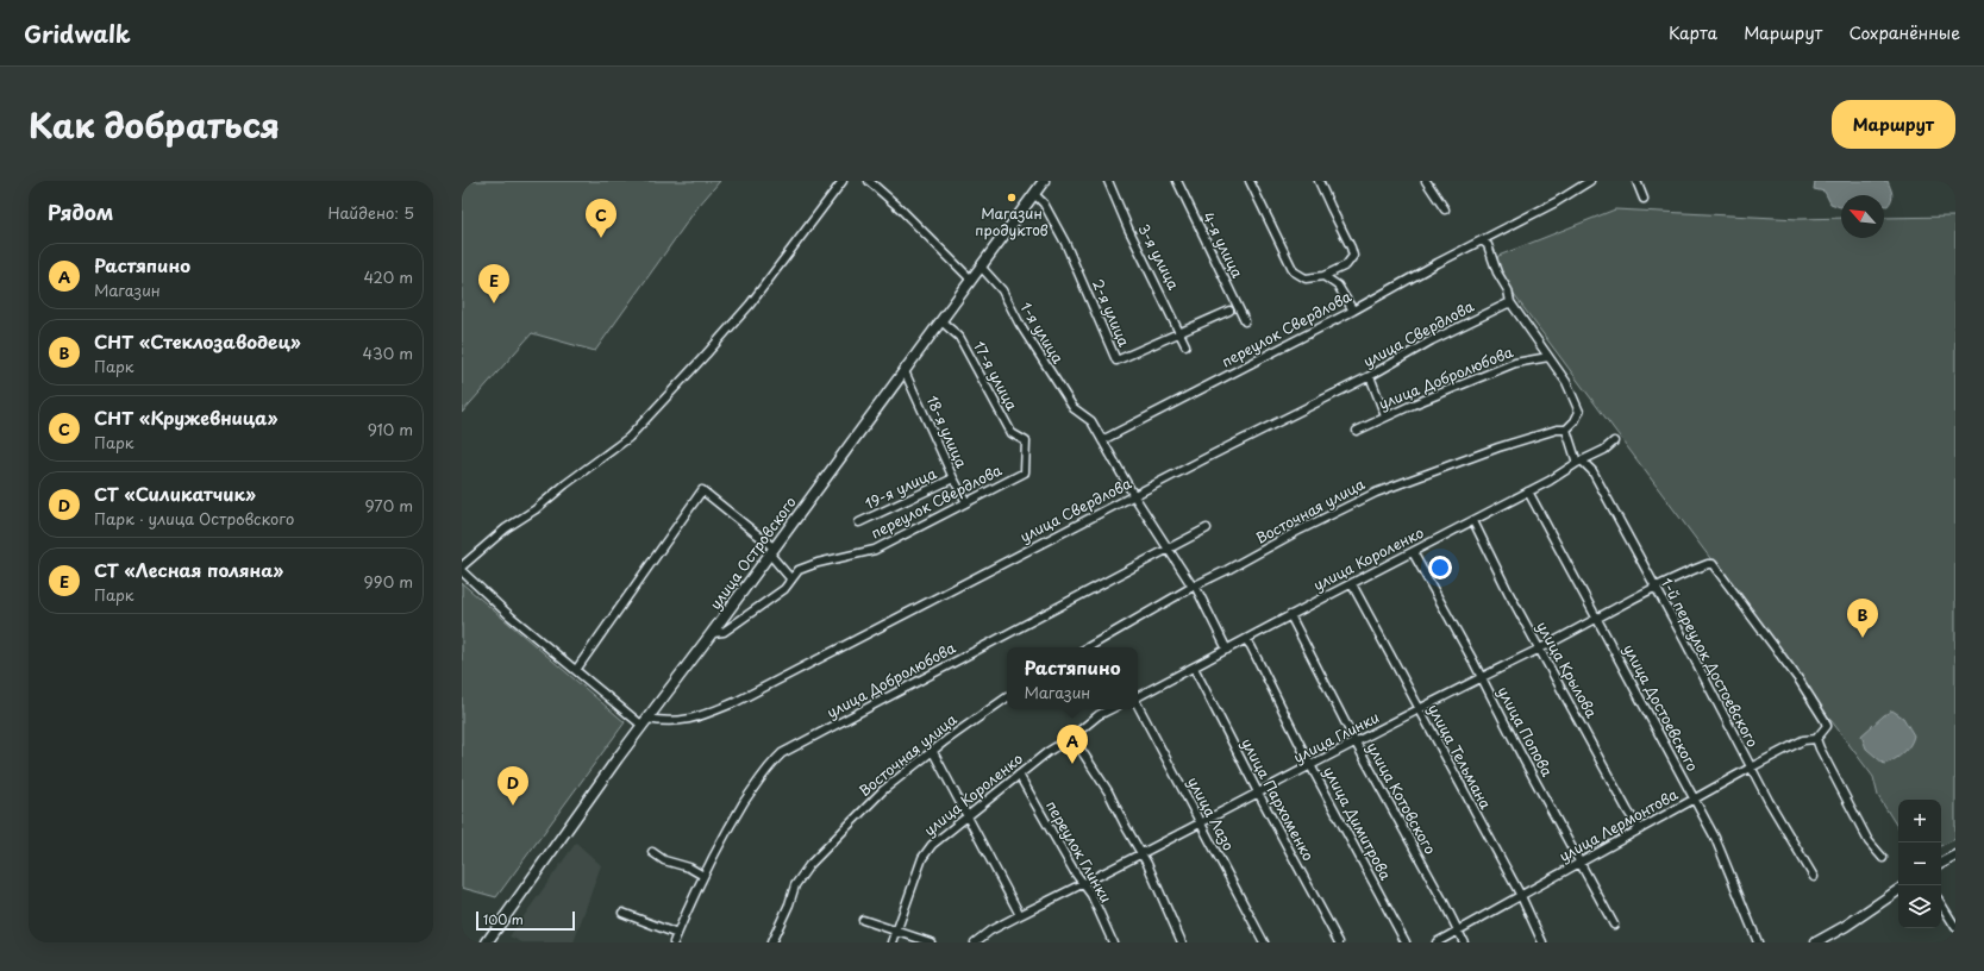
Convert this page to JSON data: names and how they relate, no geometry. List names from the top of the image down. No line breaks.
{"streets":{"street":["4-я улица","3-я улица","2-я улица","переулок Свердлова","1-я улица","улица Свердлова","17-я улица","улица Добролюбова","18-я улица","19-я улица","Восточная улица","улица Островского","улица Короленко","1-й переулок Достоевского","улица Крылова","улица Достоевского","улица Попова","улица Глинки","улица Тельмана","улица Котовского","улица Пархоменко","улица Лазо","улица Димитрова","улица Лермонтова","переулок Глинки"]},"crossings":[["3-я улица","2-я улица"],["2-я улица","улица Островского"],["переулок Свердлова","1-я улица"],["переулок Свердлова","17-я улица"],["переулок Свердлова","18-я улица"],["переулок Свердлова","улица Островского"],["1-я улица","улица Свердлова"],["1-я улица","улица Добролюбова"],["1-я улица","Восточная улица"],["1-я улица","улица Островского"],["1-я улица","улица Короленко"],["улица Свердлова","улица Островского"],["17-я улица","улица Островского"],["18-я улица","19-я улица"],["18-я улица","улица Островского"],["Восточная улица","1-й переулок Достоевского"],["улица Короленко","1-й переулок Достоевского"],["улица Короленко","улица Крылова"],["улица Короленко","улица Достоевского"],["улица Короленко","улица Попова"],["улица Короленко","улица Тельмана"],["улица Короленко","улица Котовского"],["улица Короленко","улица Пархоменко"],["улица Короленко","улица Димитрова"],["улица Короленко","переулок Глинки"],["1-й переулок Достоевского","улица Глинки"],["1-й переулок Достоевского","улица Лермонтова"],["улица Крылова","улица Глинки"],["улица Крылова","улица Лермонтова"],["улица Достоевского","улица Глинки"],["улица Достоевского","улица Лермонтова"],["улица Попова","улица Глинки"],["улица Попова","улица Лермонтова"],["улица Глинки","улица Тельмана"],["улица Глинки","улица Котовского"],["улица Глинки","улица Пархоменко"],["улица Глинки","улица Лазо"],["улица Глинки","улица Димитрова"],["улица Глинки","улица Лермонтова"],["улица Глинки","переулок Глинки"],["улица Тельмана","улица Лермонтова"],["улица Котовского","улица Лермонтова"]],"places":["Магазин продуктов"],"scale_bar":"100 m","north":"top left","page":{"header":"Gridwalk","nav":["Карта","Маршрут","Сохранённые"],"title":"Как добраться","buttons":"Маршрут","heading":["Рядом","Найдено: 5"],"pins":["C","E","B","A","D"],"list":[{"mark":"A","name":"Растяпино","note":"Магазин","value":"420 m"},{"mark":"B","name":"СНТ «Стеклозаводец»","note":"Парк","value":"430 m"},{"mark":"C","name":"СНТ «Кружевница»","note":"Парк","value":"910 m"},{"mark":"D","name":"СТ «Силикатчик»","note":"Парк · улица Островского","value":"970 m"},{"mark":"E","name":"СТ «Лесная поляна»","note":"Парк","value":"990 m"}],"popup":["Растяпино","Магазин"],"map_buttons":["+","−"],"scale":"100 m"}}
